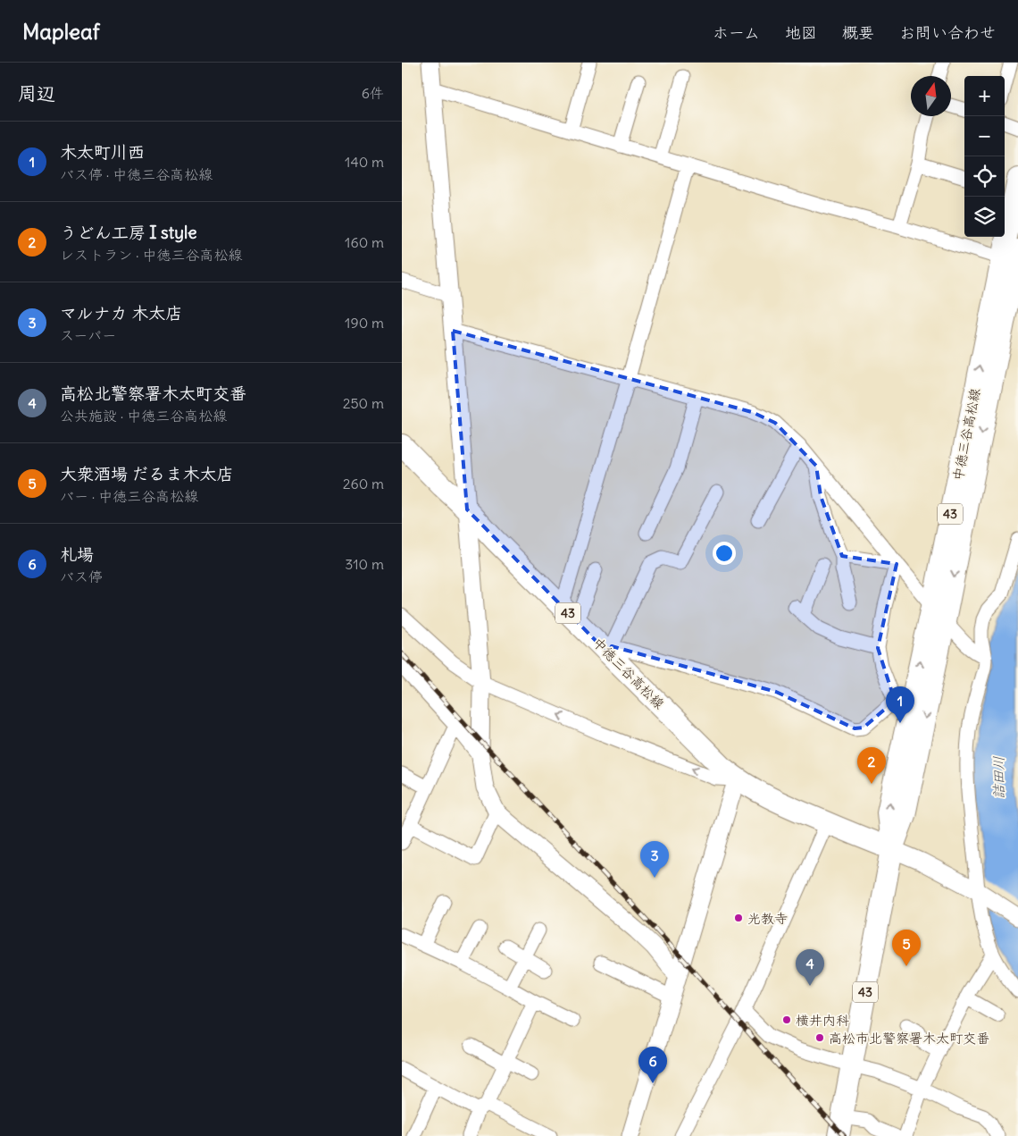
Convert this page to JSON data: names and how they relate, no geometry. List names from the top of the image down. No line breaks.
{"streets":{"main road":["中徳三谷高松線","43"]},"water":["詰田川"],"places":["光教寺","横井内科","高松市北警察署木太町交番"],"north":"top","page":{"header":"Mapleaf","nav":["ホーム","地図","概要","お問い合わせ"],"heading":["周辺","6件"],"map_buttons":["+","−"],"list":[{"mark":"1","name":"木太町川西","note":"バス停 · 中徳三谷高松線","value":"140 m"},{"mark":"2","name":"うどん工房 I style","note":"レストラン · 中徳三谷高松線","value":"160 m"},{"mark":"3","name":"マルナカ 木太店","note":"スーパー","value":"190 m"},{"mark":"4","name":"高松北警察署木太町交番","note":"公共施設 · 中徳三谷高松線","value":"250 m"},{"mark":"5","name":"大衆酒場 だるま木太店","note":"バー · 中徳三谷高松線","value":"260 m"},{"mark":"6","name":"札場","note":"バス停","value":"310 m"}],"pins":["1","2","3","5","4","6"]}}
